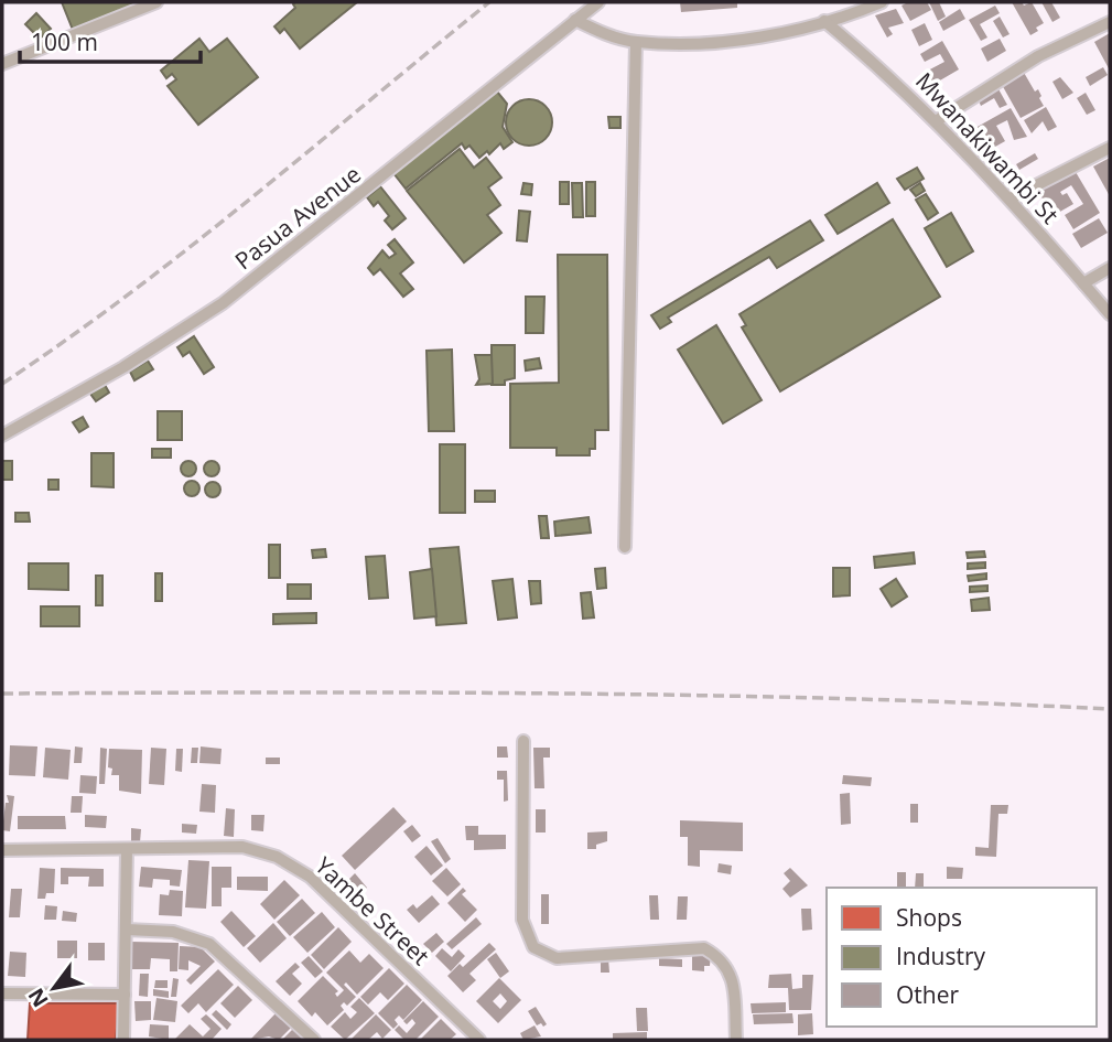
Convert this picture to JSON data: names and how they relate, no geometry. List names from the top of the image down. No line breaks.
{"streets":{"street":["Mwanakiwambi St","Pasua Avenue","Yambe Street"]},"legend":["Shops","Industry","Other"],"scale_bar":"100 m","north":"bottom left"}
